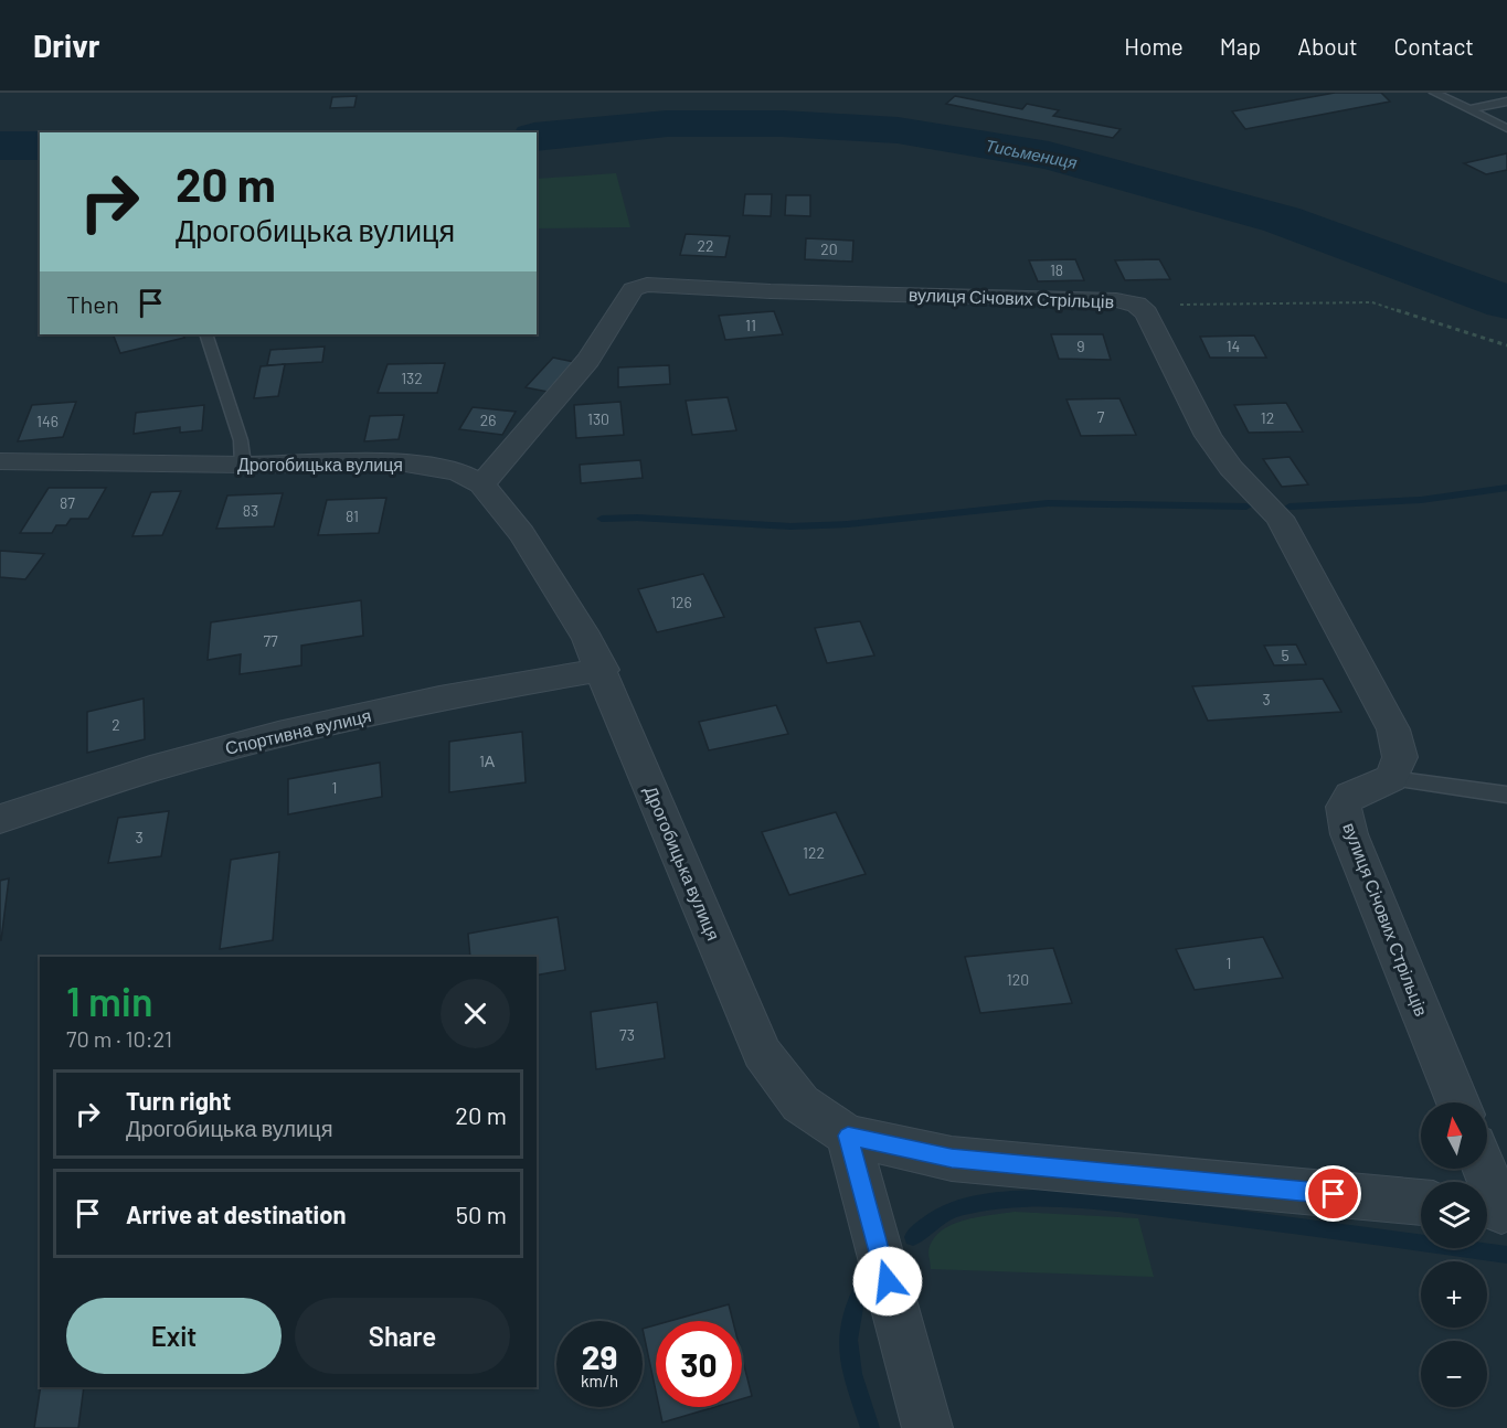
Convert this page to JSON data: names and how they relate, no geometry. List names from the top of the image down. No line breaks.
{"streets":{"street":["вулиця Січових Стрільців","Дрогобицька вулиця","Спортивна вулиця"]},"crossings":[["вулиця Січових Стрільців","Дрогобицька вулиця"],["Дрогобицька вулиця","Спортивна вулиця"]],"water":["Тисьмениця"],"house_numbers":["22","20","18","11","9","14","132","7","12","130","26","146","87","83","81","126","77","5","3","2","1А","1","3","122","1","120","73"],"north":"top","page":{"header":"Drivr","nav":["Home","Map","About","Contact"],"turn":["20 m","Дрогобицька вулиця"],"then":"Then","heading":["1 min","70 m · 10:21"],"list":[{"name":"Turn right","note":"Дрогобицька вулиця","value":"20 m"},{"name":"Arrive at destination","value":"50 m"}],"map_buttons":["+","−"],"buttons":["Exit","Share"],"speed":"29 km/h","limit":"30"}}
